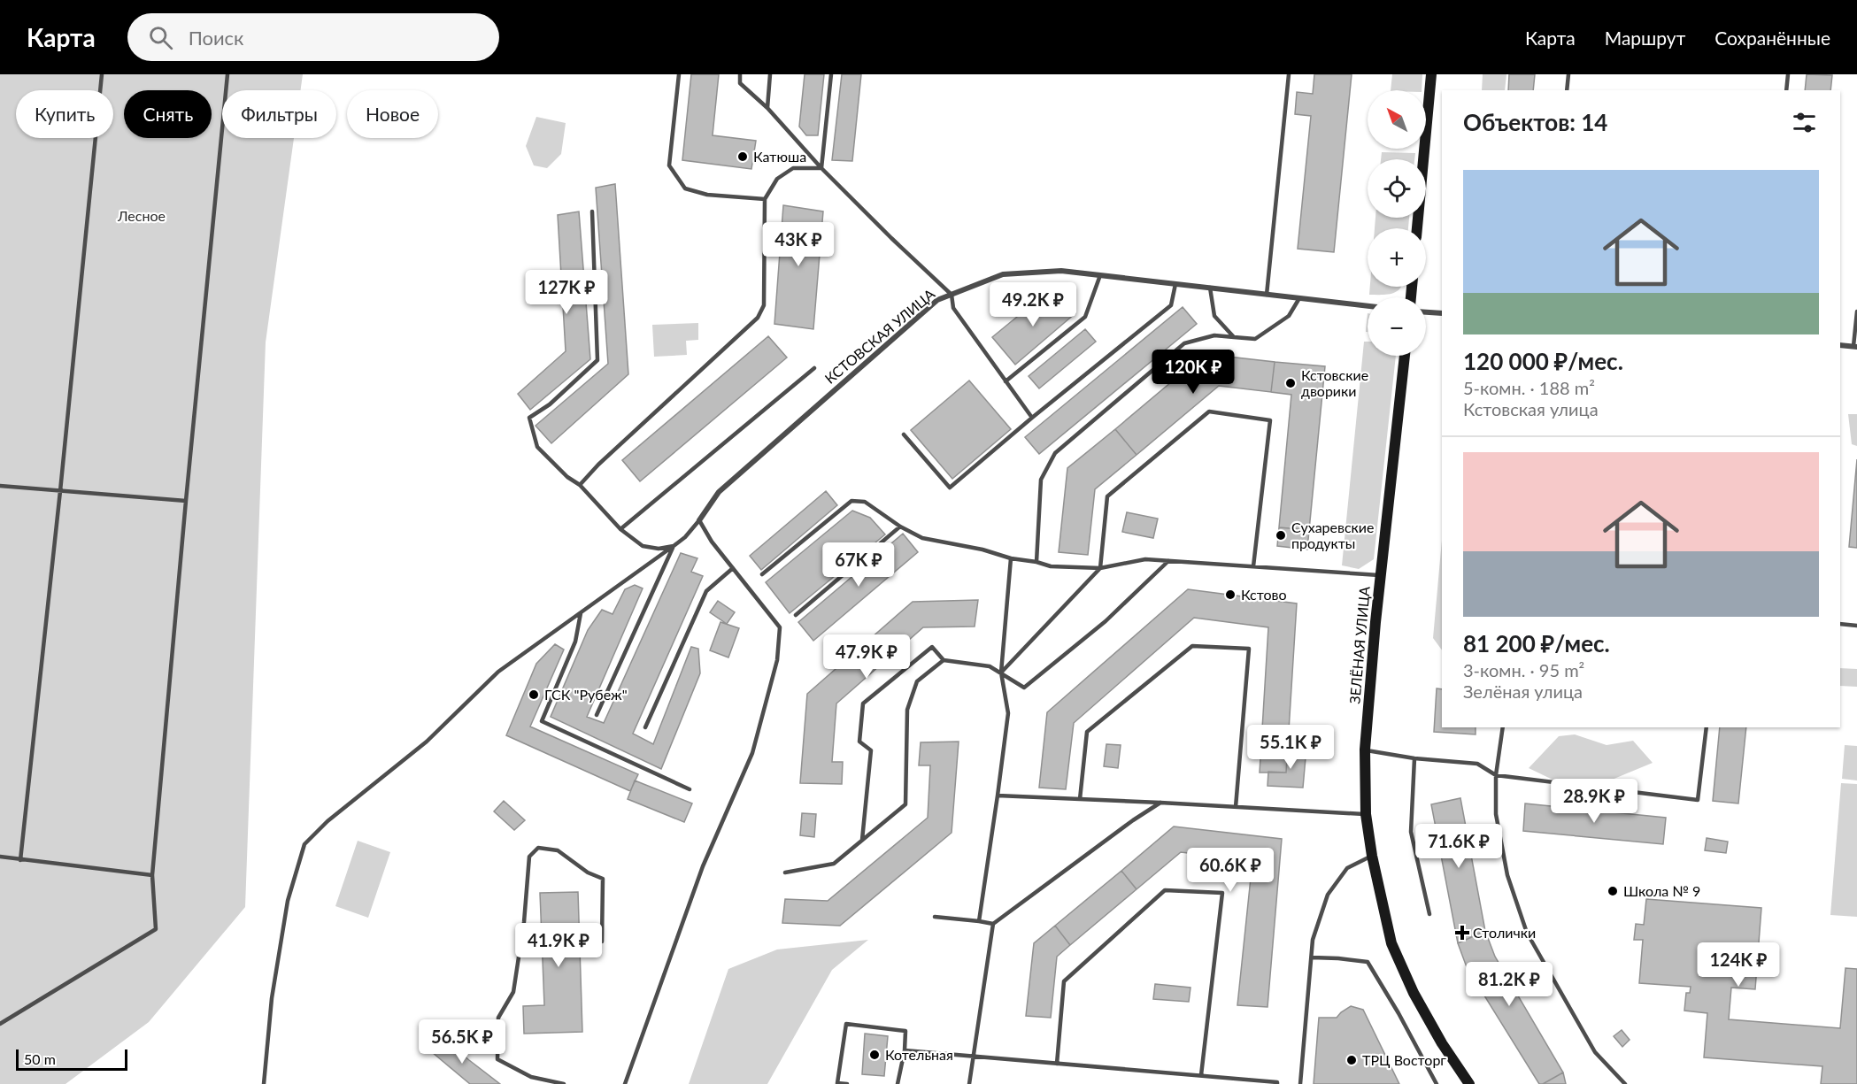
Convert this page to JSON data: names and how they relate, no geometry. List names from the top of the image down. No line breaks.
{"streets":{"main road":["ЗЕЛЁНАЯ УЛИЦА"],"street":["КСТОВСКАЯ УЛИЦА"]},"parks":["Лесное"],"places":{"other":["Катюша","Кстовские дворики","Сухаревские продукты","Кстово","ГСК \"Рубеж\"","Школа № 9","Котельная","ТРЦ Восторг"],"health":["Столички"]},"scale_bar":"50 m","north":"top left","page":{"header":"Карта","search":"Поиск","nav":["Карта","Маршрут","Сохранённые"],"map_buttons":["+","−"],"chip":["Купить","Снять","Фильтры","Новое"],"heading":"Объектов: 14","list":[{"name":"120 000 ₽/мес.","note":"5-комн. · 188 m² · Кстовская улица"},{"name":"81 200 ₽/мес.","note":"3-комн. · 95 m² · Зелёная улица"}],"price":["43K ₽","127K ₽","49.2K ₽","120K ₽","67K ₽","47.9K ₽","55.1K ₽","28.9K ₽","71.6K ₽","60.6K ₽","41.9K ₽","124K ₽","81.2K ₽","56.5K ₽"],"scale":"50 m"}}
